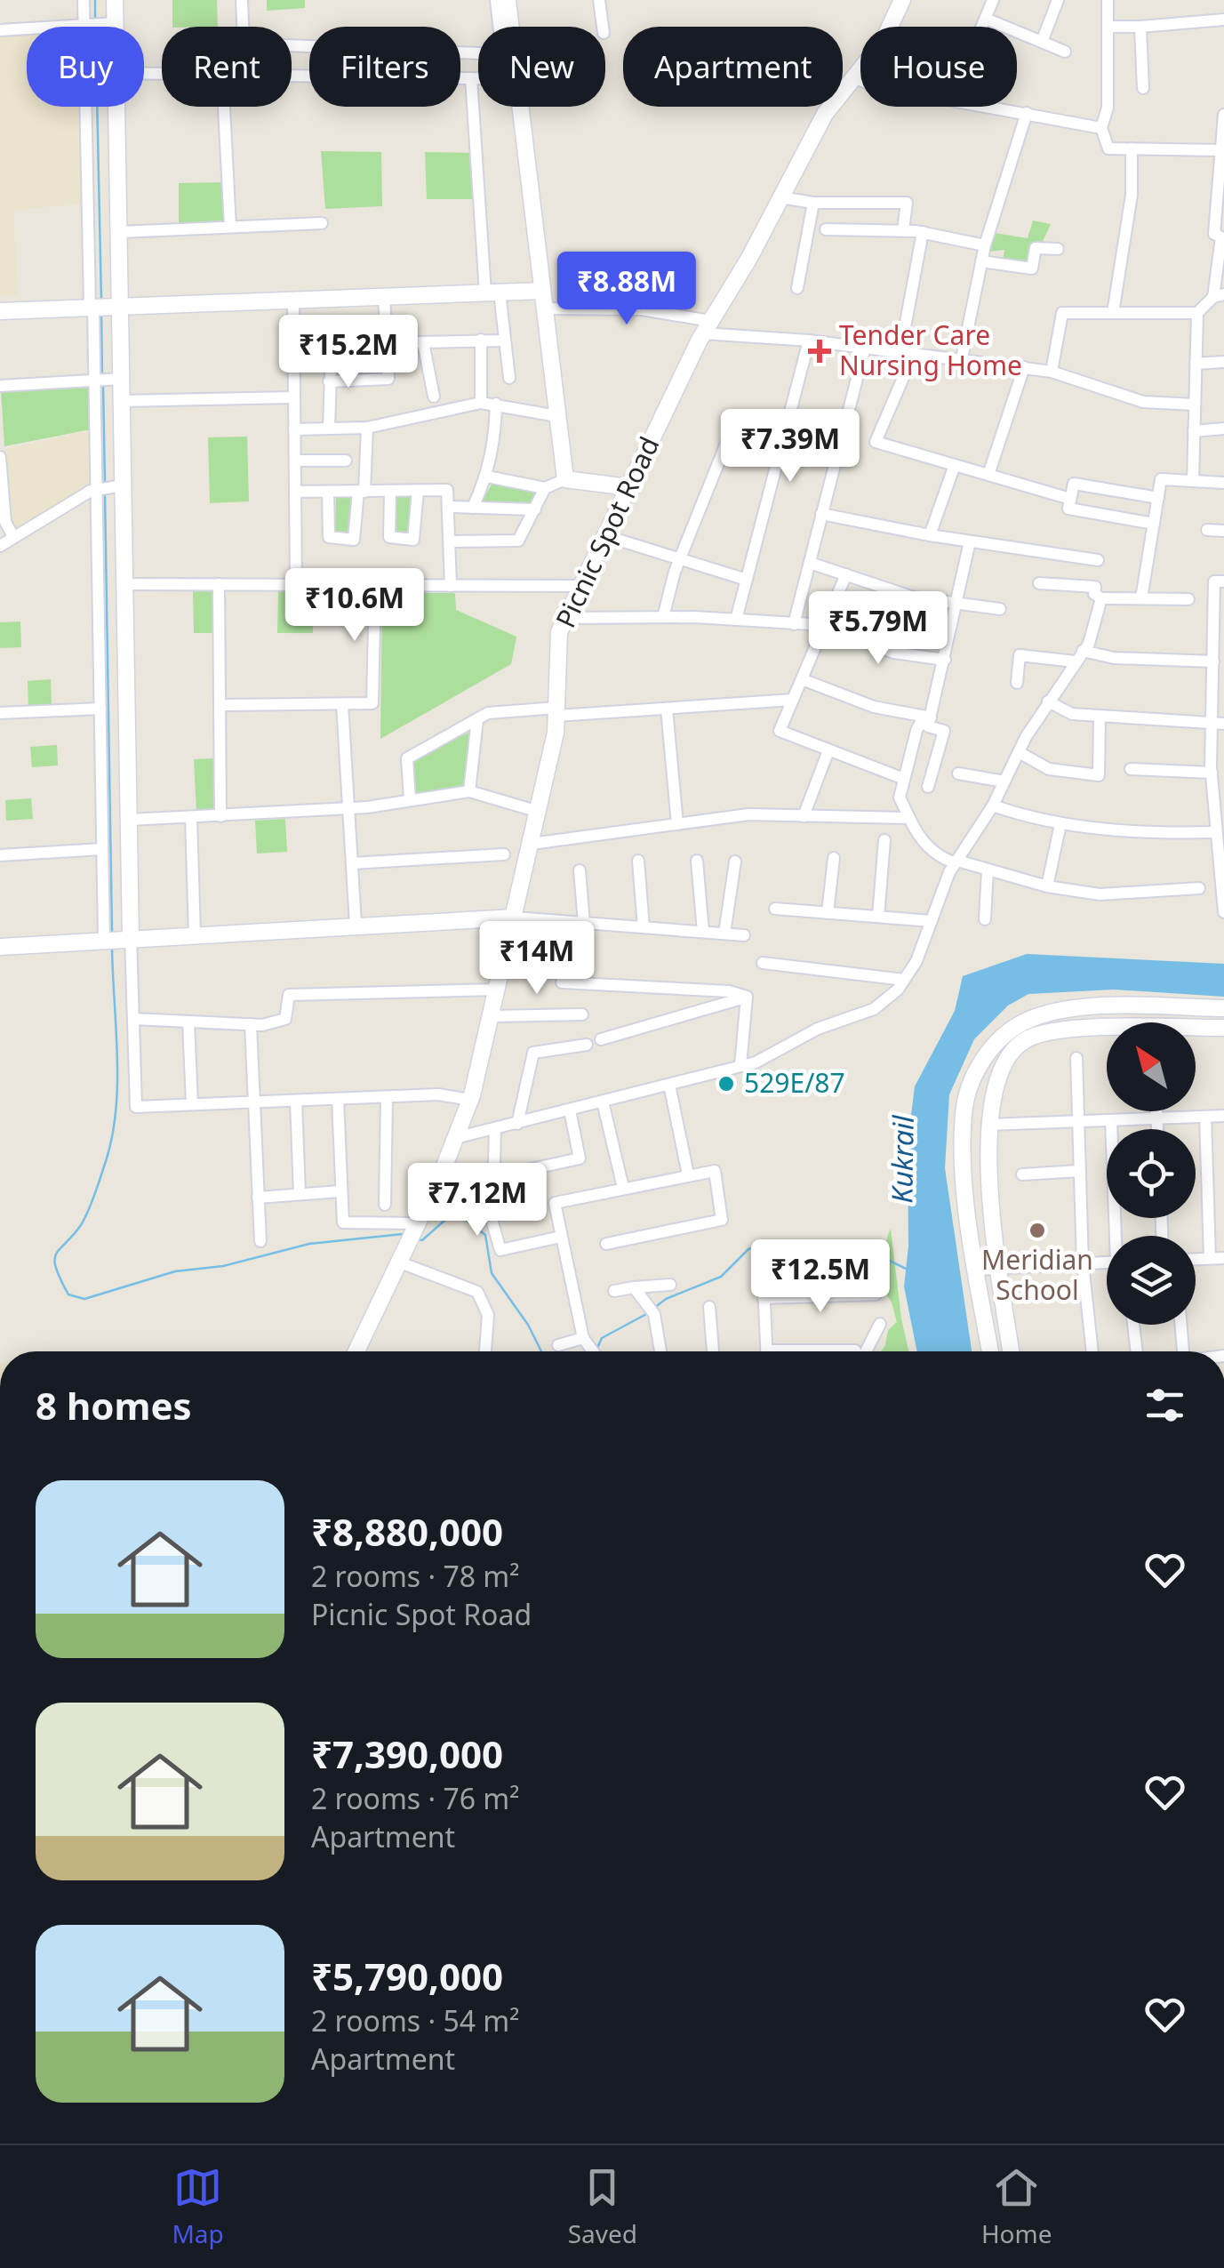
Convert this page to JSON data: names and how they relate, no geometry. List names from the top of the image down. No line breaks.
{"streets":{"street":["Picnic Spot Road"]},"water":["Kukrail"],"places":{"health":["Tender Care Nursing Home"],"other":["529E/87","Meridian School"]},"north":"top left","page":{"chip":["Buy","Rent","Filters","New","Apartment","House"],"price":["₹8.88M","₹15.2M","₹7.39M","₹10.6M","₹5.79M","₹14M","₹7.12M","₹12.5M"],"heading":"8 homes","list":[{"name":"₹8,880,000","note":"2 rooms · 78 m² · Picnic Spot Road"},{"name":"₹7,390,000","note":"2 rooms · 76 m² · Apartment"},{"name":"₹5,790,000","note":"2 rooms · 54 m² · Apartment"}],"tabs":["Map","Saved","Home"]}}
